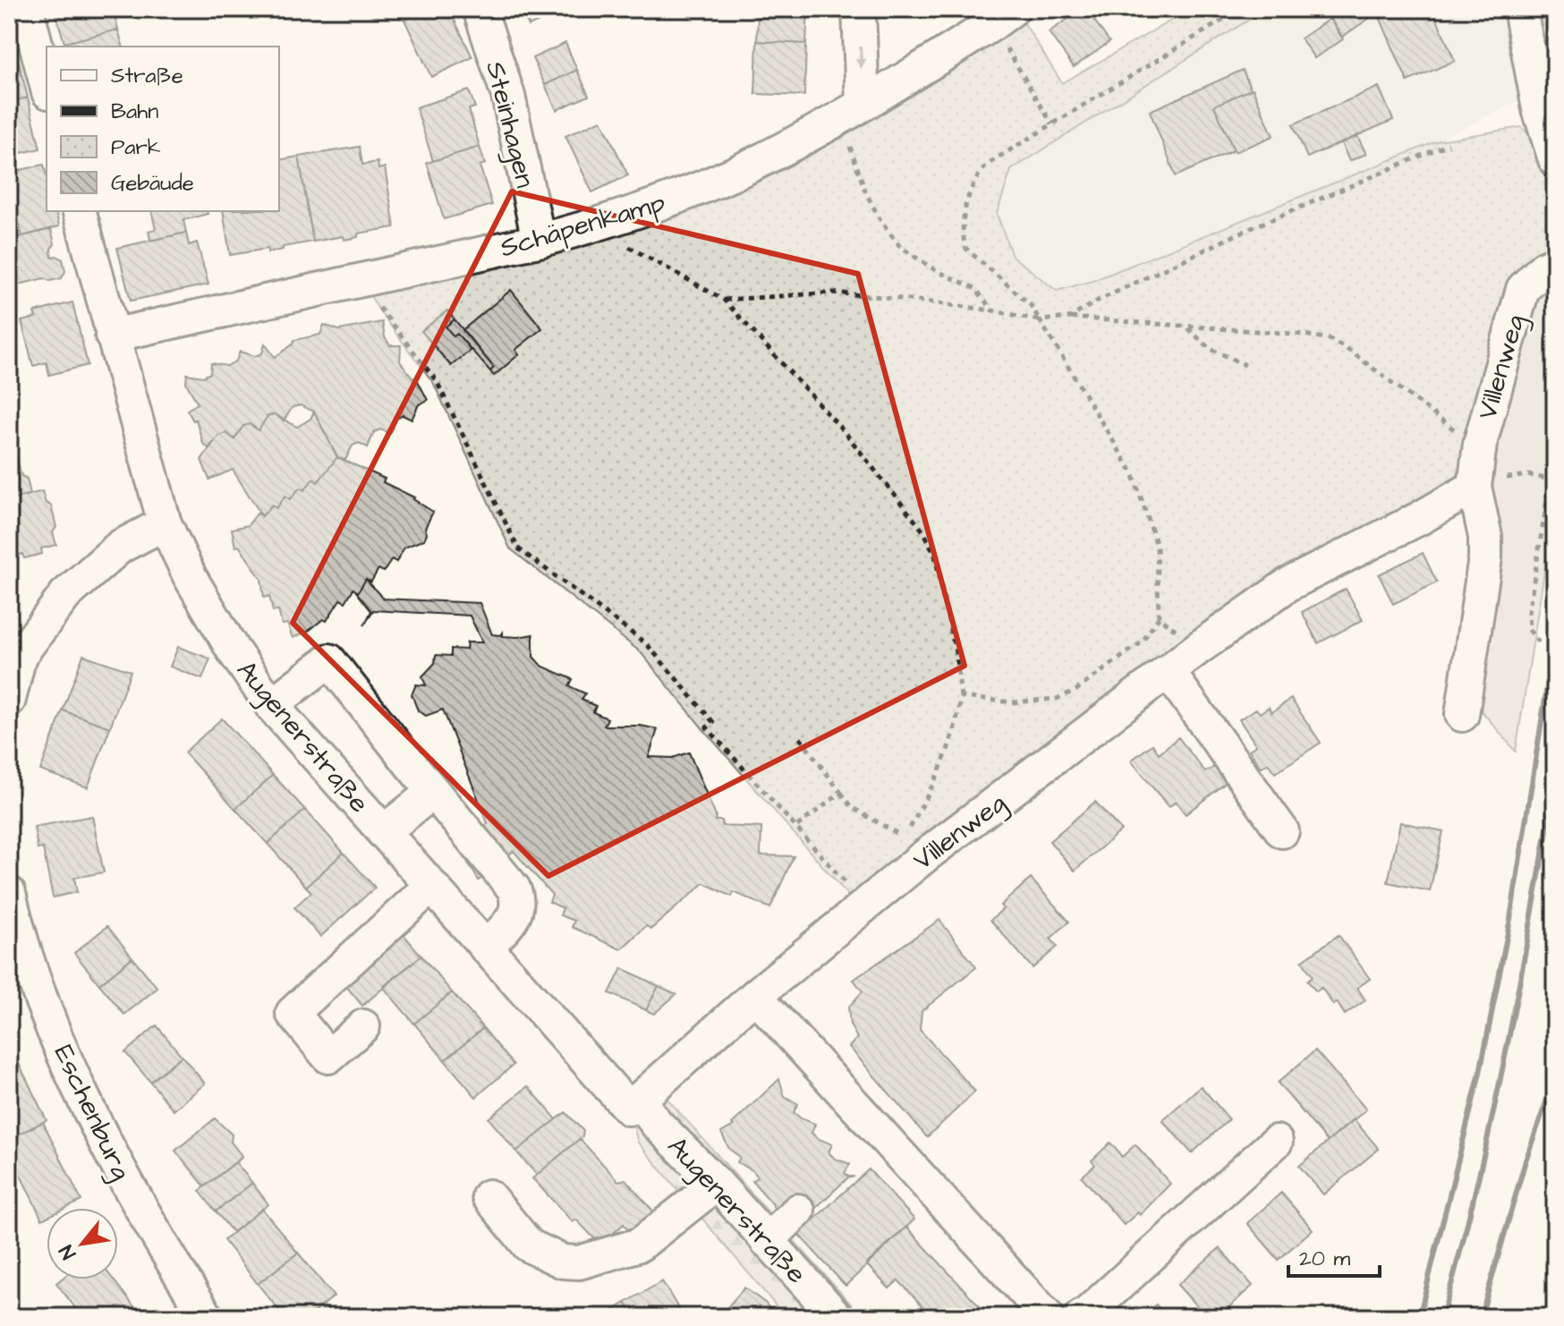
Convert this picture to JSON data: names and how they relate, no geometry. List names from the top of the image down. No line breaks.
{"streets":{"street":["Steinhagen","Schäpenkamp","Villenweg","Augenerstraße","Eschenburg"]},"crossings":[["Steinhagen","Schäpenkamp"],["Schäpenkamp","Augenerstraße"],["Villenweg","Augenerstraße"]],"legend":["Straße","Bahn","Park","Gebäude"],"scale_bar":"20 m","north":"bottom left"}
